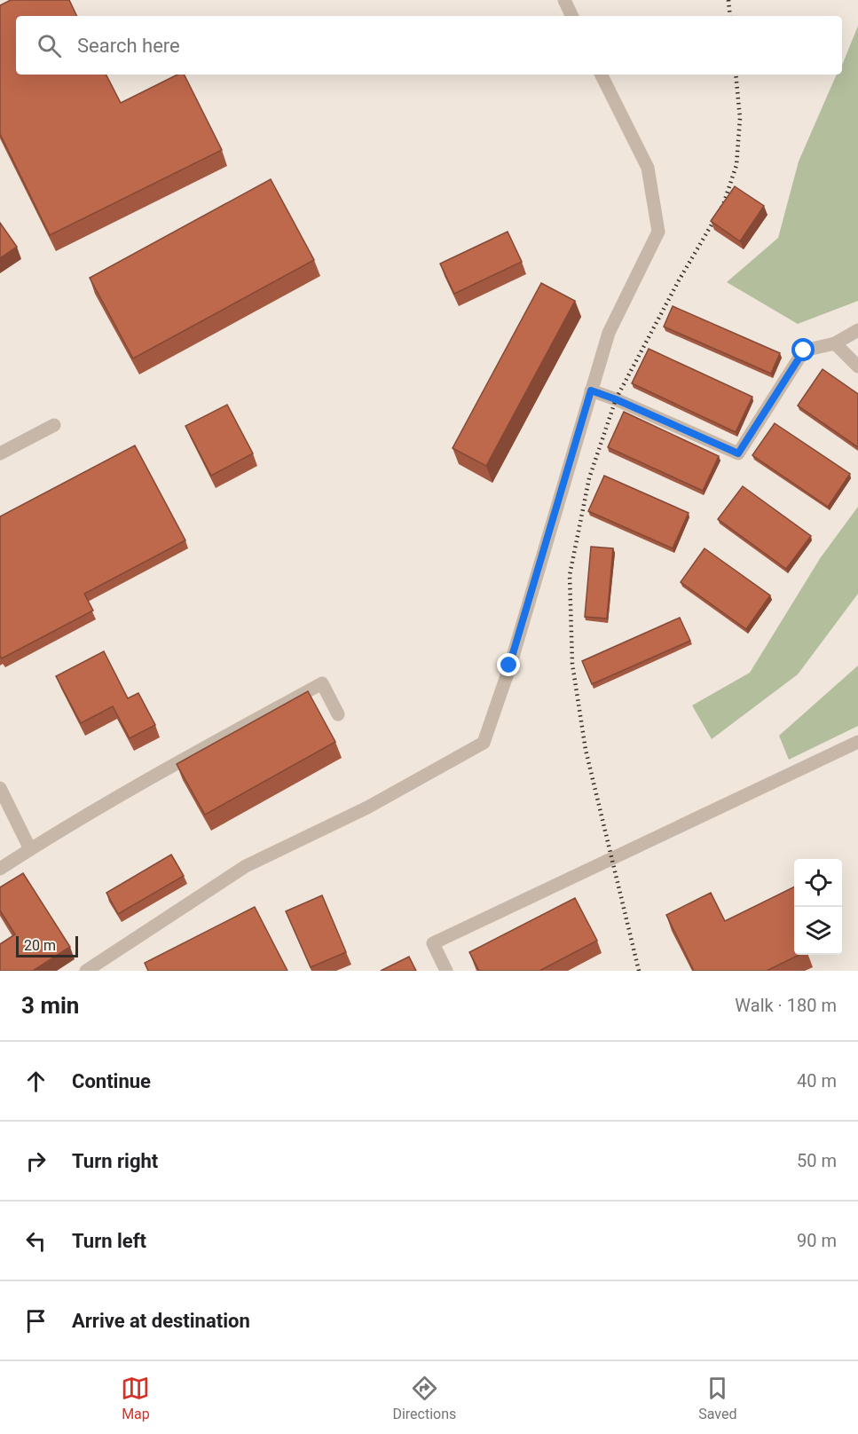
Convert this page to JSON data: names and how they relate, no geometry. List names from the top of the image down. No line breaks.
{"scale_bar":"20 m","page":{"search":"Search here","scale":"20 m","heading":["3 min","Walk · 180 m"],"list":[["Continue","40 m"],["Turn right","50 m"],["Turn left","90 m"],"Arrive at destination"],"nav":["Map","Directions","Saved"]}}
